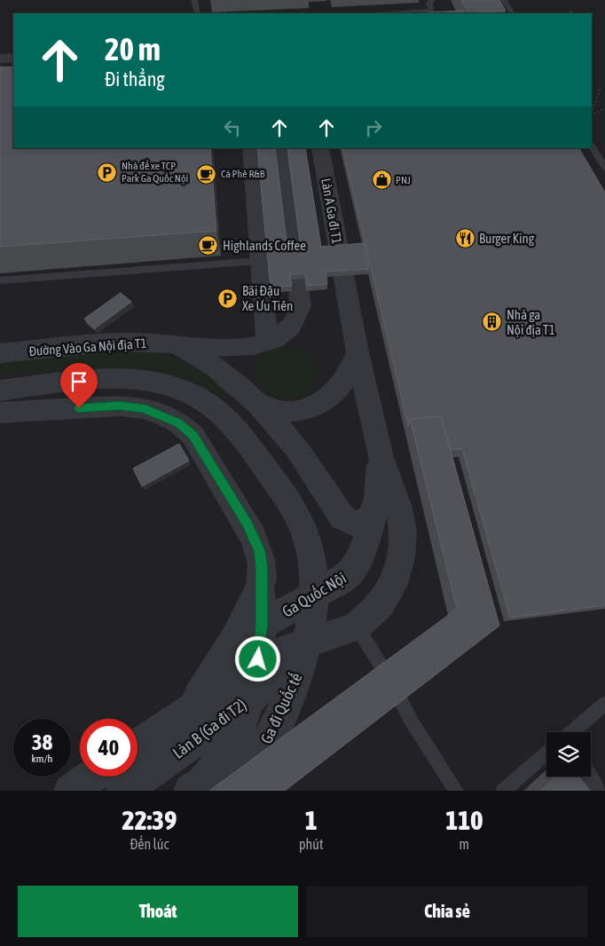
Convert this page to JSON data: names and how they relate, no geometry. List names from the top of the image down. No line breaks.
{"streets":{"street":["Làn A Ga đi T1","Đường Vào Ga Nội địa T1","Ga Quốc Nội","Ga đi Quốc tế","Làn B (Ga đi T2)"]},"crossings":[["Ga đi Quốc tế","Làn B (Ga đi T2)"]],"places":{"parking":["Nhà để xe TCP Park Ga Quốc Nội","Bãi Đậu Xe Ưu Tiên"],"cafe":["Cà Phê R&B","Highlands Coffee"],"shop":["PNJ"],"restaurant":["Burger King"],"building":["Nhà ga Nội địa T1"]},"page":{"turn":["20 m","Đi thẳng"],"speed":"38 km/h","limit":"40","eta":["22:39","Đến lúc","1","phút","110","m"],"buttons":["Thoát","Chia sẻ"]}}
